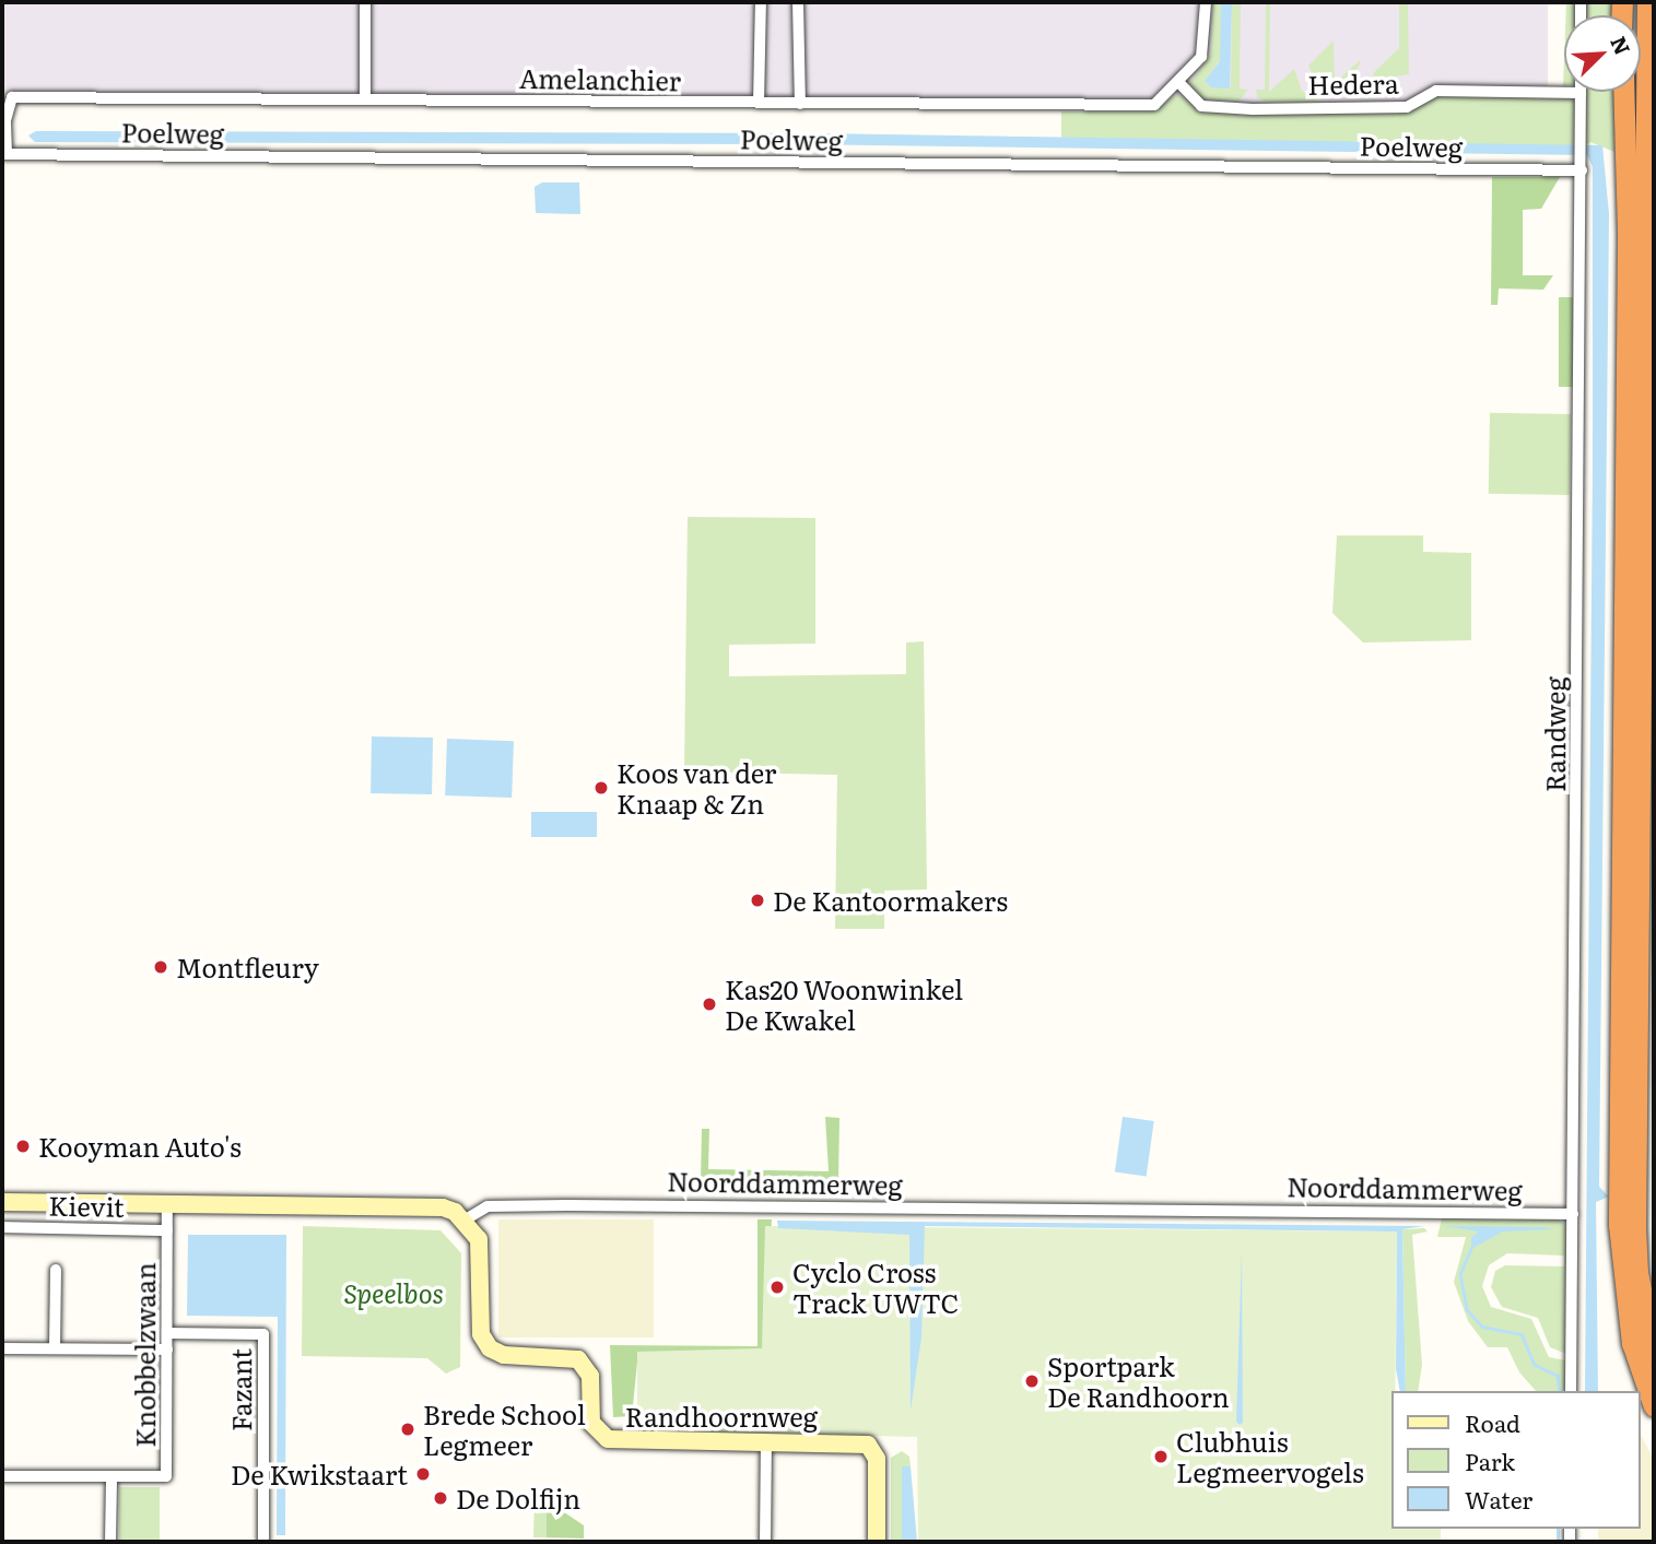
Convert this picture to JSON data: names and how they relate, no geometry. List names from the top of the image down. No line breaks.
{"streets":{"street":["Amelanchier","Hedera","Poelweg","Randweg","Noorddammerweg","Kievit","Knobbelzwaan","Fazant","Randhoornweg"]},"crossings":[["Amelanchier","Hedera"],["Hedera","Randweg"],["Poelweg","Randweg"],["Randweg","Noorddammerweg"],["Noorddammerweg","Randhoornweg"],["Kievit","Knobbelzwaan"],["Knobbelzwaan","Fazant"]],"parks":["Speelbos"],"places":["Koos van der Knaap & Zn","De Kantoormakers","Montfleury","Kas20 Woonwinkel De Kwakel","Kooyman Auto's","Cyclo Cross Track UWTC","Sportpark De Randhoorn","Brede School Legmeer","Clubhuis Legmeervogels","De Kwikstaart","De Dolfijn"],"legend":["Road","Park","Water"],"north":"top right"}
